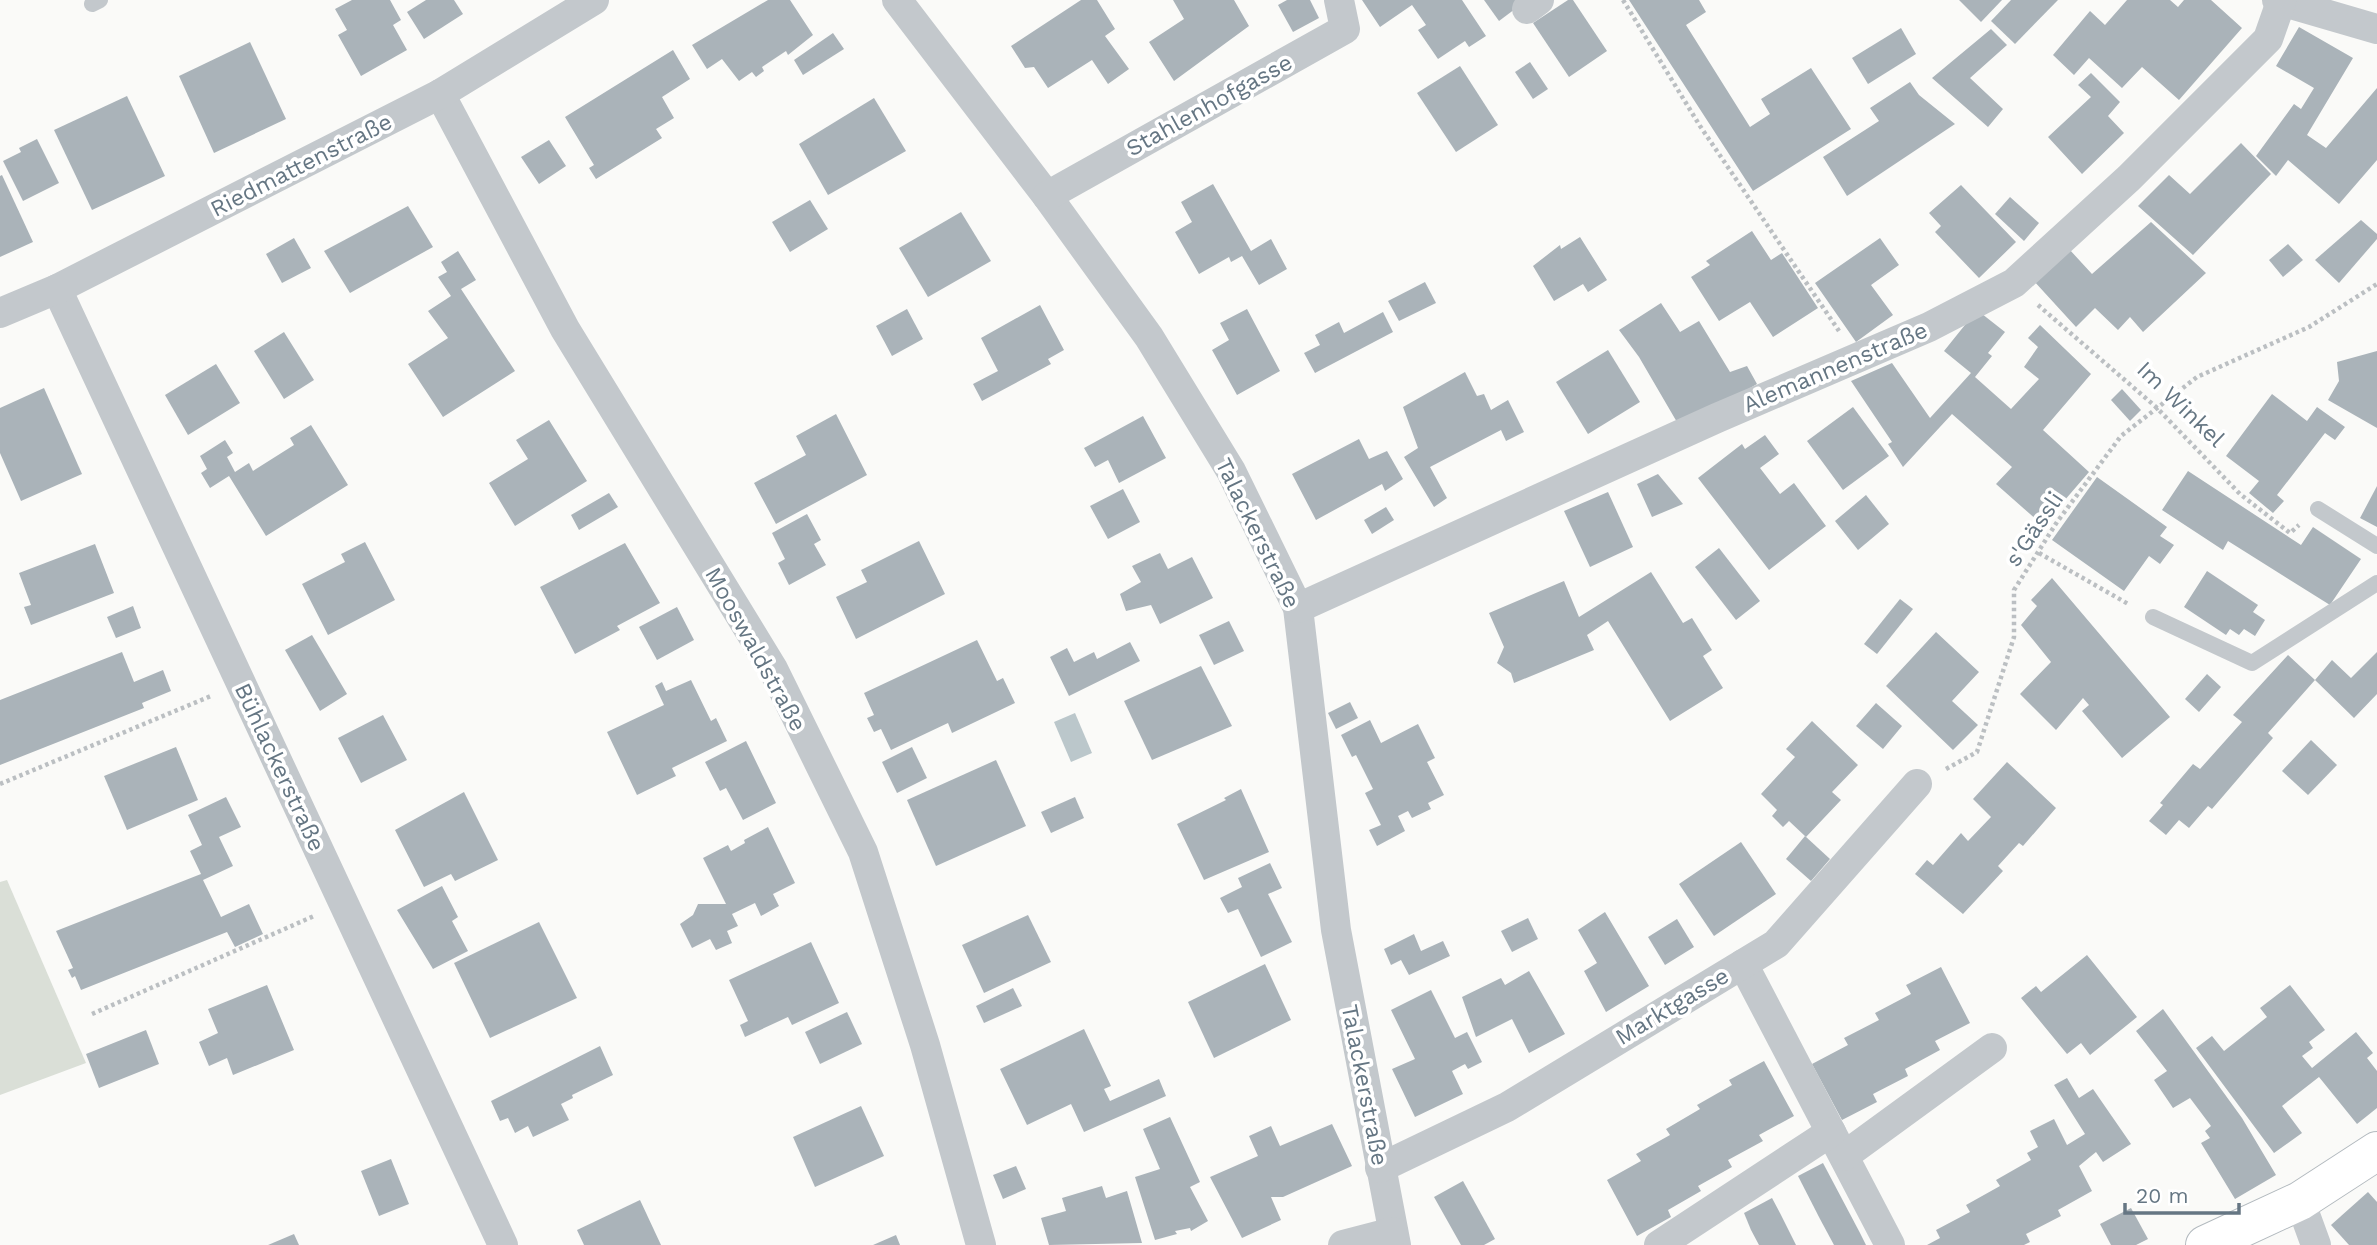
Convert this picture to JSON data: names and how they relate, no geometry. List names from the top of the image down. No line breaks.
{"streets":{"street":["Stahlenhofgasse","Riedmattenstraße","Alemannenstraße","Talackerstraße","Mooswaldstraße","Bühlackerstraße","Marktgasse"],"path":["Im Winkel","s'Gässli"]},"crossings":[["Stahlenhofgasse","Talackerstraße"],["Riedmattenstraße","Mooswaldstraße"],["Riedmattenstraße","Bühlackerstraße"],["Alemannenstraße","Im Winkel"],["Alemannenstraße","Talackerstraße"],["Im Winkel","s'Gässli"],["s'Gässli","Marktgasse"],["Talackerstraße","Marktgasse"]],"scale_bar":"20 m"}
